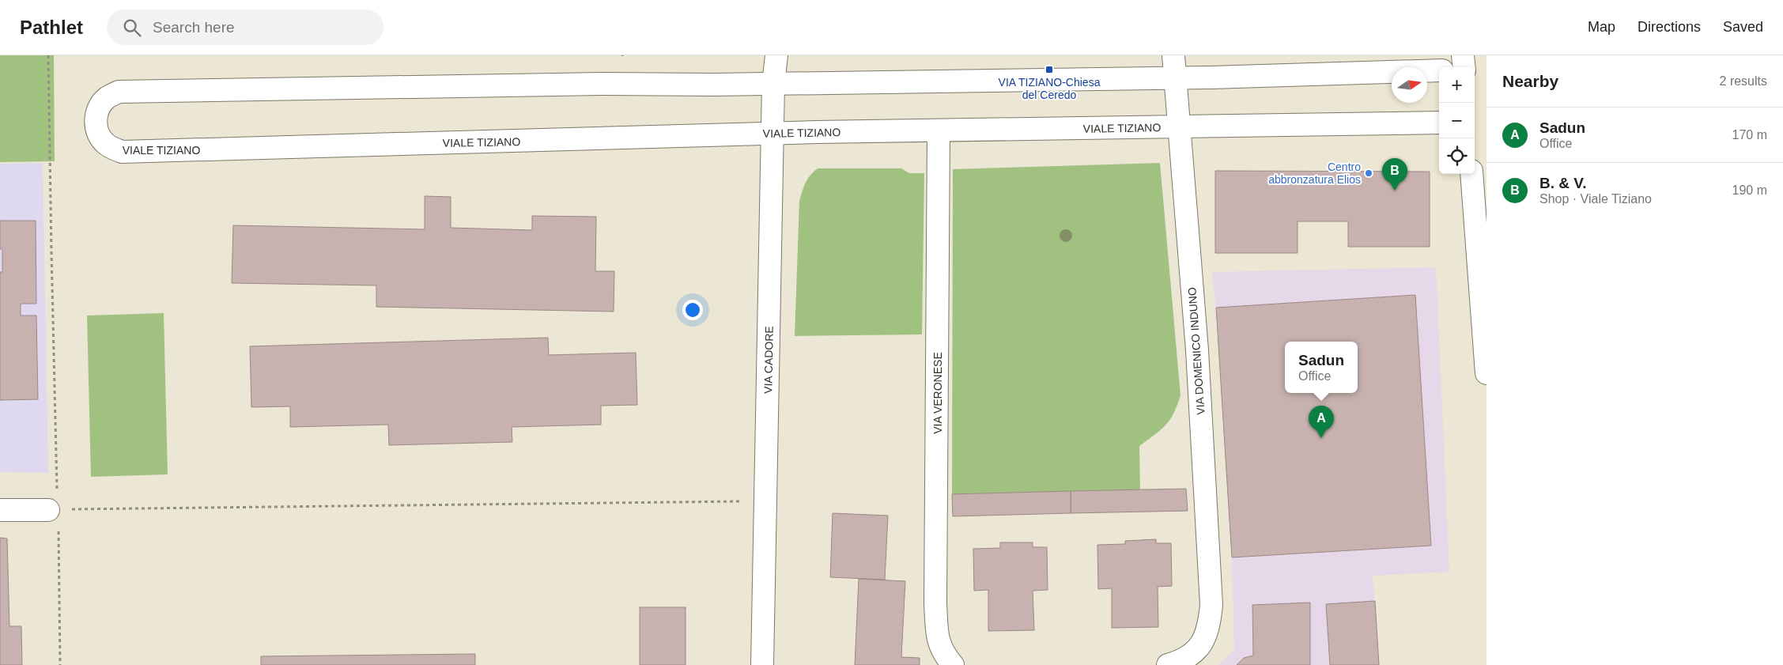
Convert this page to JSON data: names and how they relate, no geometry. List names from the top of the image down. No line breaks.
{"streets":{"street":["VIALE TIZIANO","VIA DOMENICO INDUNO","VIA CADORE","VIA VERONESE"]},"crossings":[["VIALE TIZIANO","VIA DOMENICO INDUNO"],["VIALE TIZIANO","VIA CADORE"],["VIALE TIZIANO","VIA VERONESE"]],"places":{"transit":["VIA TIZIANO-Chiesa del Ceredo"],"other":["Centro abbronzatura Elios"]},"north":"right","page":{"header":"Pathlet","search":"Search here","nav":["Map","Directions","Saved"],"heading":["Nearby","2 results"],"map_buttons":["+","−"],"list":[{"mark":"A","name":"Sadun","note":"Office","value":"170 m"},{"mark":"B","name":"B. & V.","note":"Shop · Viale Tiziano","value":"190 m"}],"pins":["B","A"],"popup":["Sadun","Office"]}}
